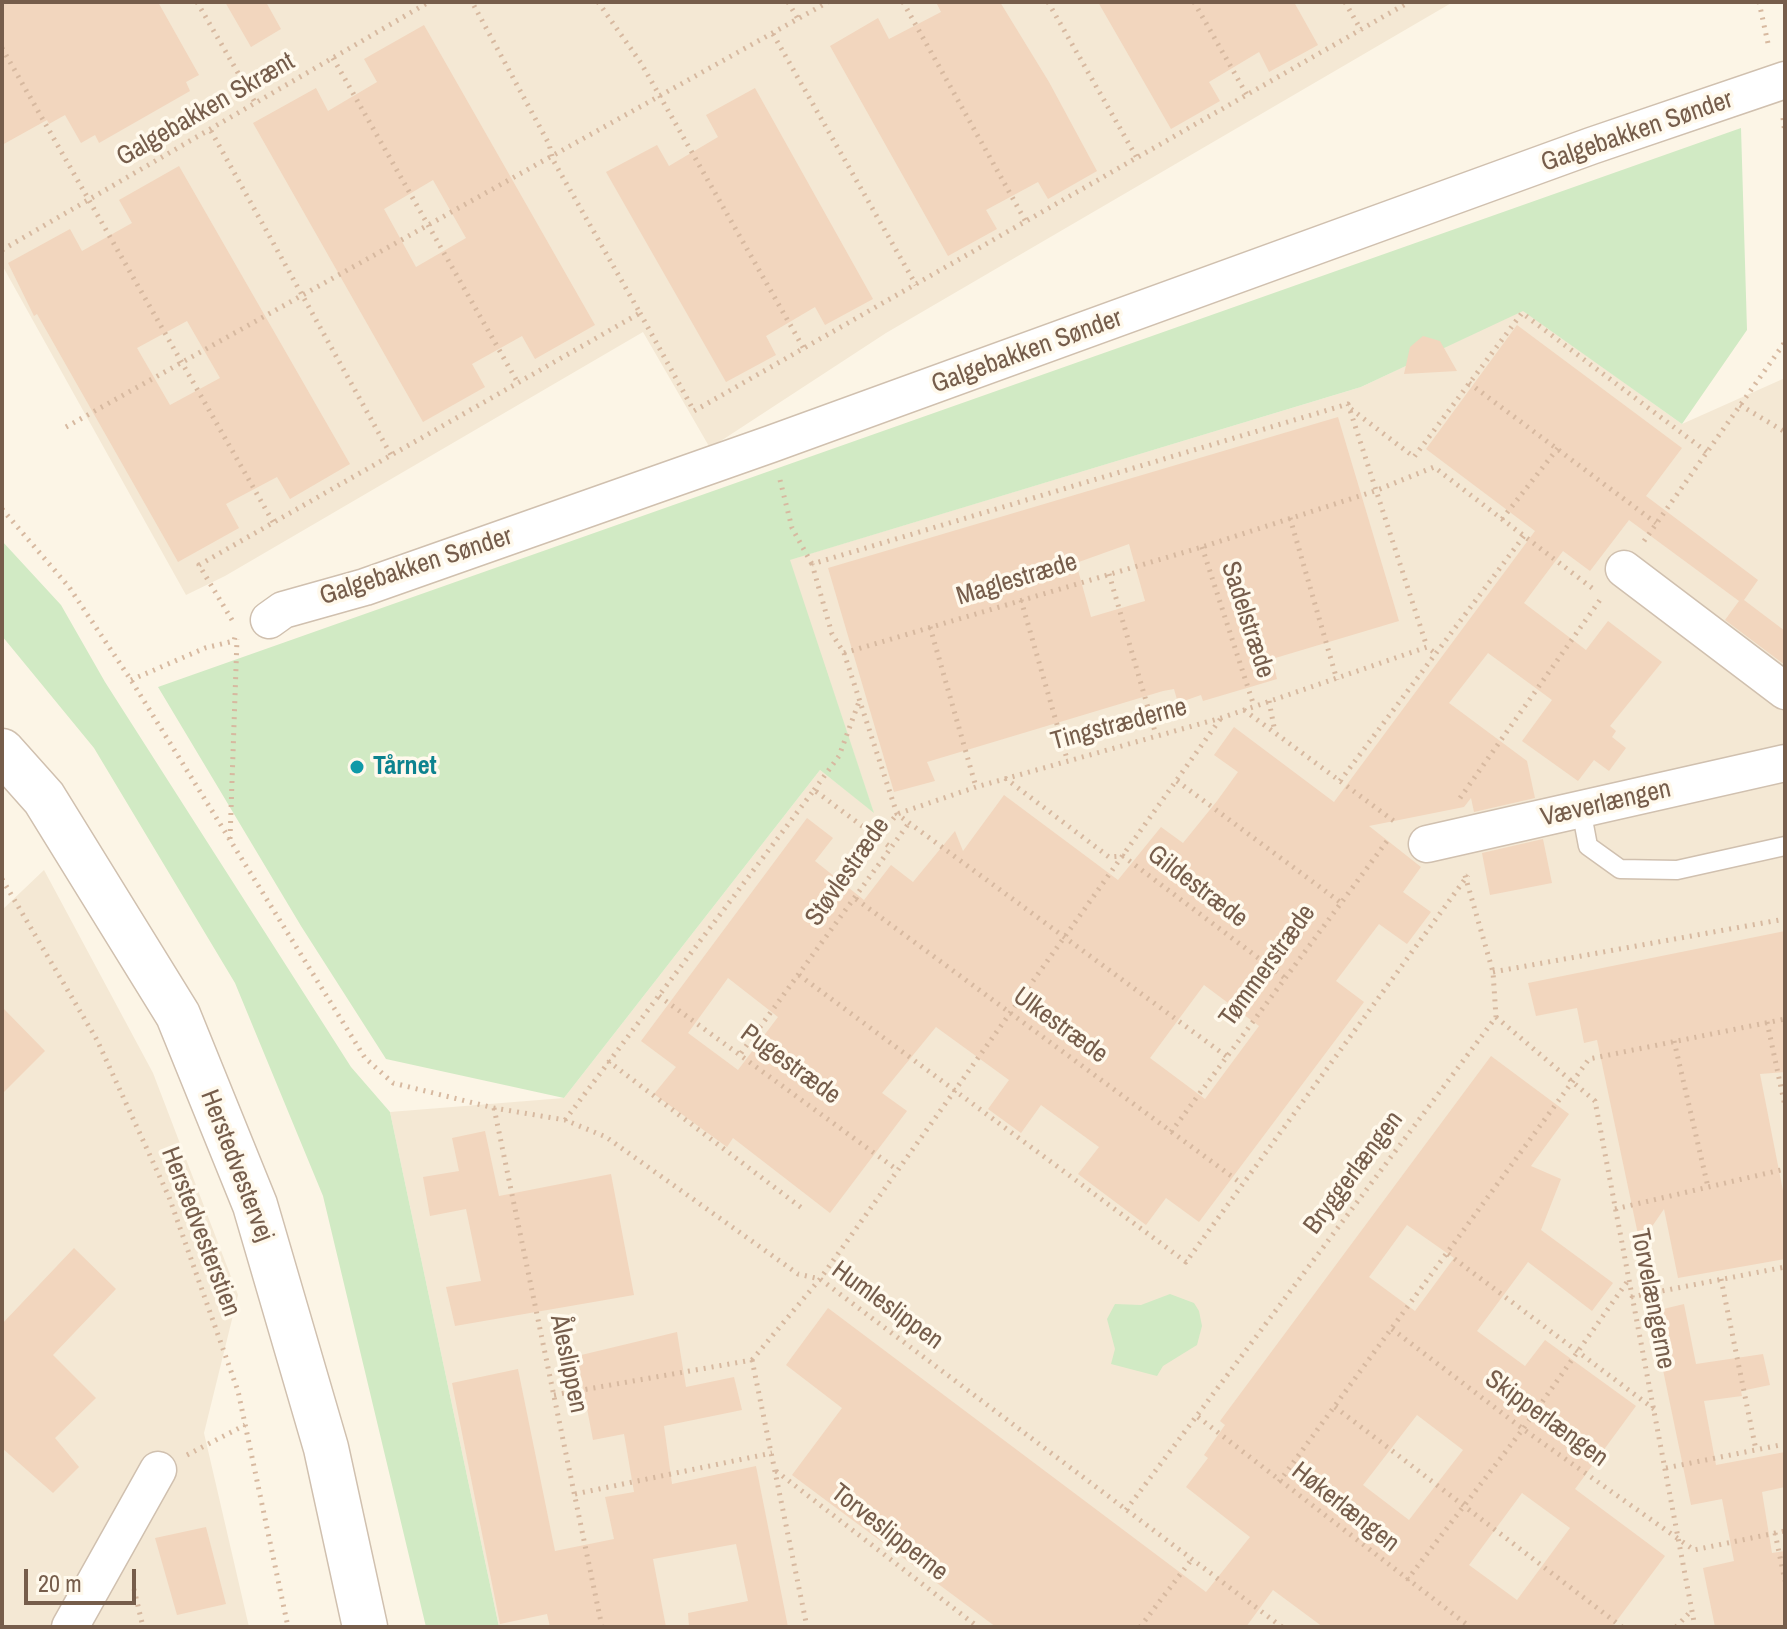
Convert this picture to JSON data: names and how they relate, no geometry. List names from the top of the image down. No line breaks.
{"streets":{"street":["Galgebakken Sønder","Væverlængen","Herstedvestervej"],"path":["Galgebakken Skrænt","Maglestræde","Sadelstræde","Tingstræderne","Støvlestræde","Gildestræde","Tømmerstræde","Ulkestræde","Pugestræde","Bryggerlængen","Herstedvesterstien","Torvelængerne","Humleslippen","Åleslippen","Skipperlængen","Høkerlængen","Torveslipperne"]},"crossings":[["Galgebakken Sønder","Støvlestræde"],["Maglestræde","Sadelstræde"],["Maglestræde","Støvlestræde"],["Sadelstræde","Tingstræderne"],["Tingstræderne","Støvlestræde"],["Væverlængen","Tømmerstræde"],["Støvlestræde","Ulkestræde"],["Støvlestræde","Pugestræde"],["Gildestræde","Tømmerstræde"],["Tømmerstræde","Ulkestræde"],["Bryggerlængen","Torvelængerne"],["Bryggerlængen","Humleslippen"],["Bryggerlængen","Høkerlængen"],["Torvelængerne","Skipperlængen"],["Humleslippen","Åleslippen"]],"places":["Tårnet"],"scale_bar":"20 m"}
